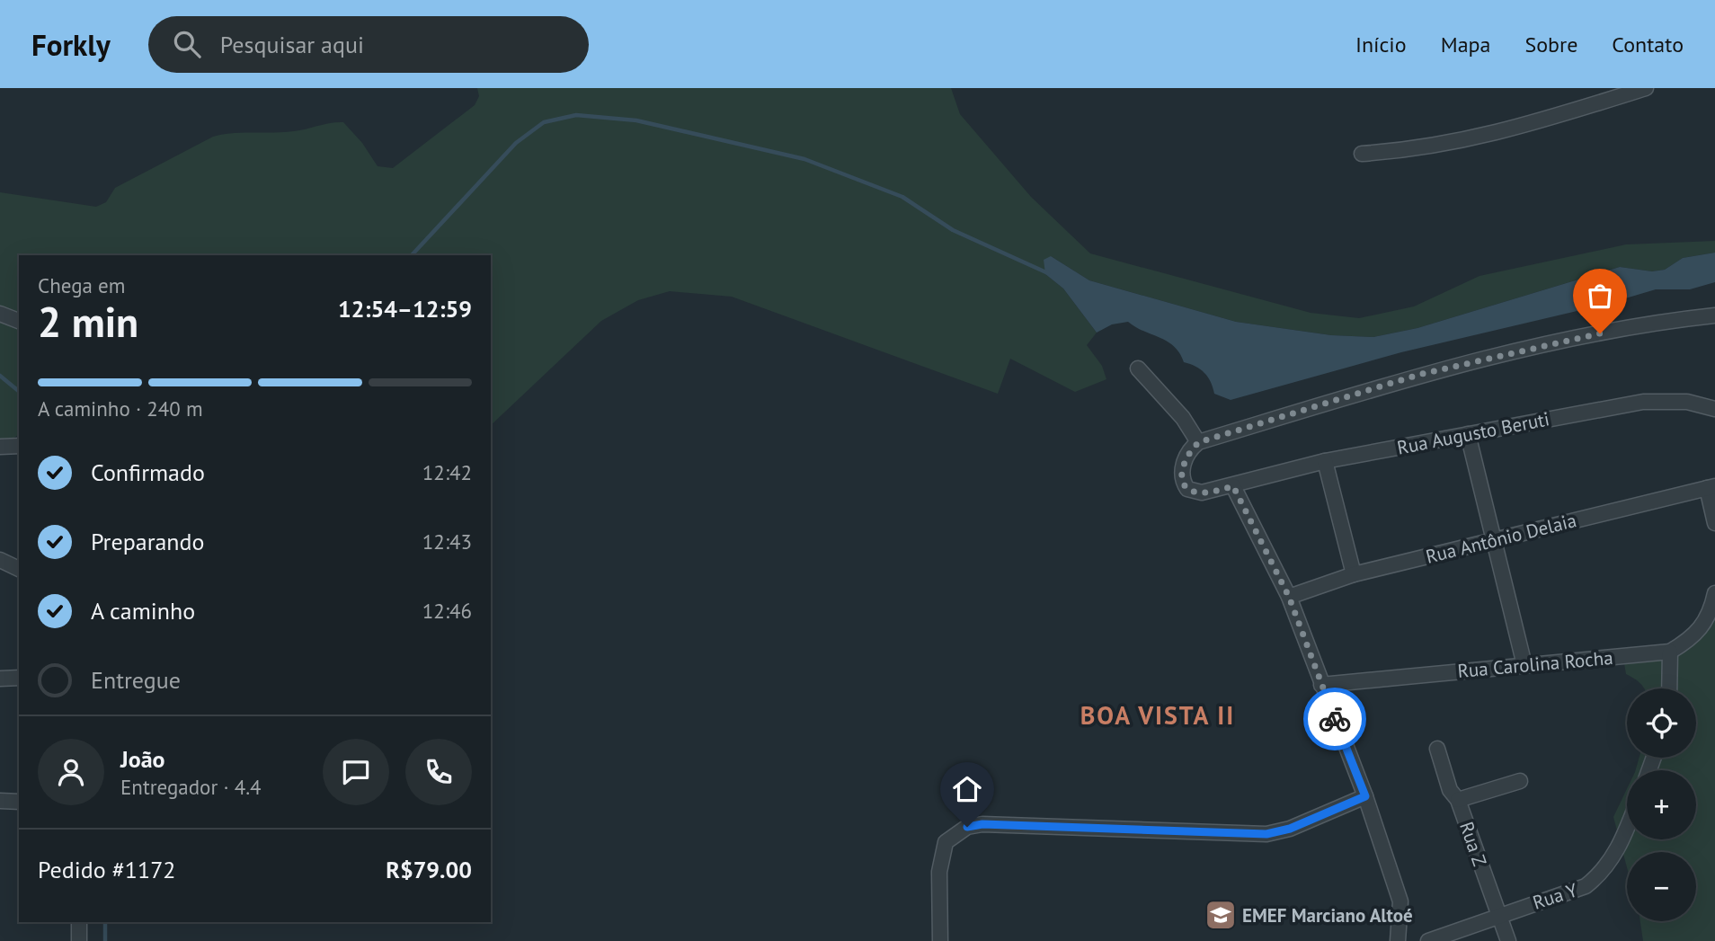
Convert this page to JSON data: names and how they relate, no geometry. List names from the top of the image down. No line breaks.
{"streets":{"street":["Rua Augusto Beruti","Rua Antônio Delaia","Rua Carolina Rocha","Rua Z","Rua Y"]},"crossings":[["Rua Z","Rua Y"]],"districts":["BOA VISTA II"],"places":{"school or university":["EMEF Marciano Altoé"]},"page":{"header":"Forkly","search":"Pesquisar aqui","nav":["Início","Mapa","Sobre","Contato"],"heading":["2 min","Chega em","12:54–12:59"],"panel":["João","Entregador · 4.4","Pedido #1172","R$79.00"],"bar":"A caminho · 240 m","list":[["Confirmado","12:42"],["Preparando","12:43"],["A caminho","12:46"],"Entregue"],"map_buttons":["+","−"]}}
